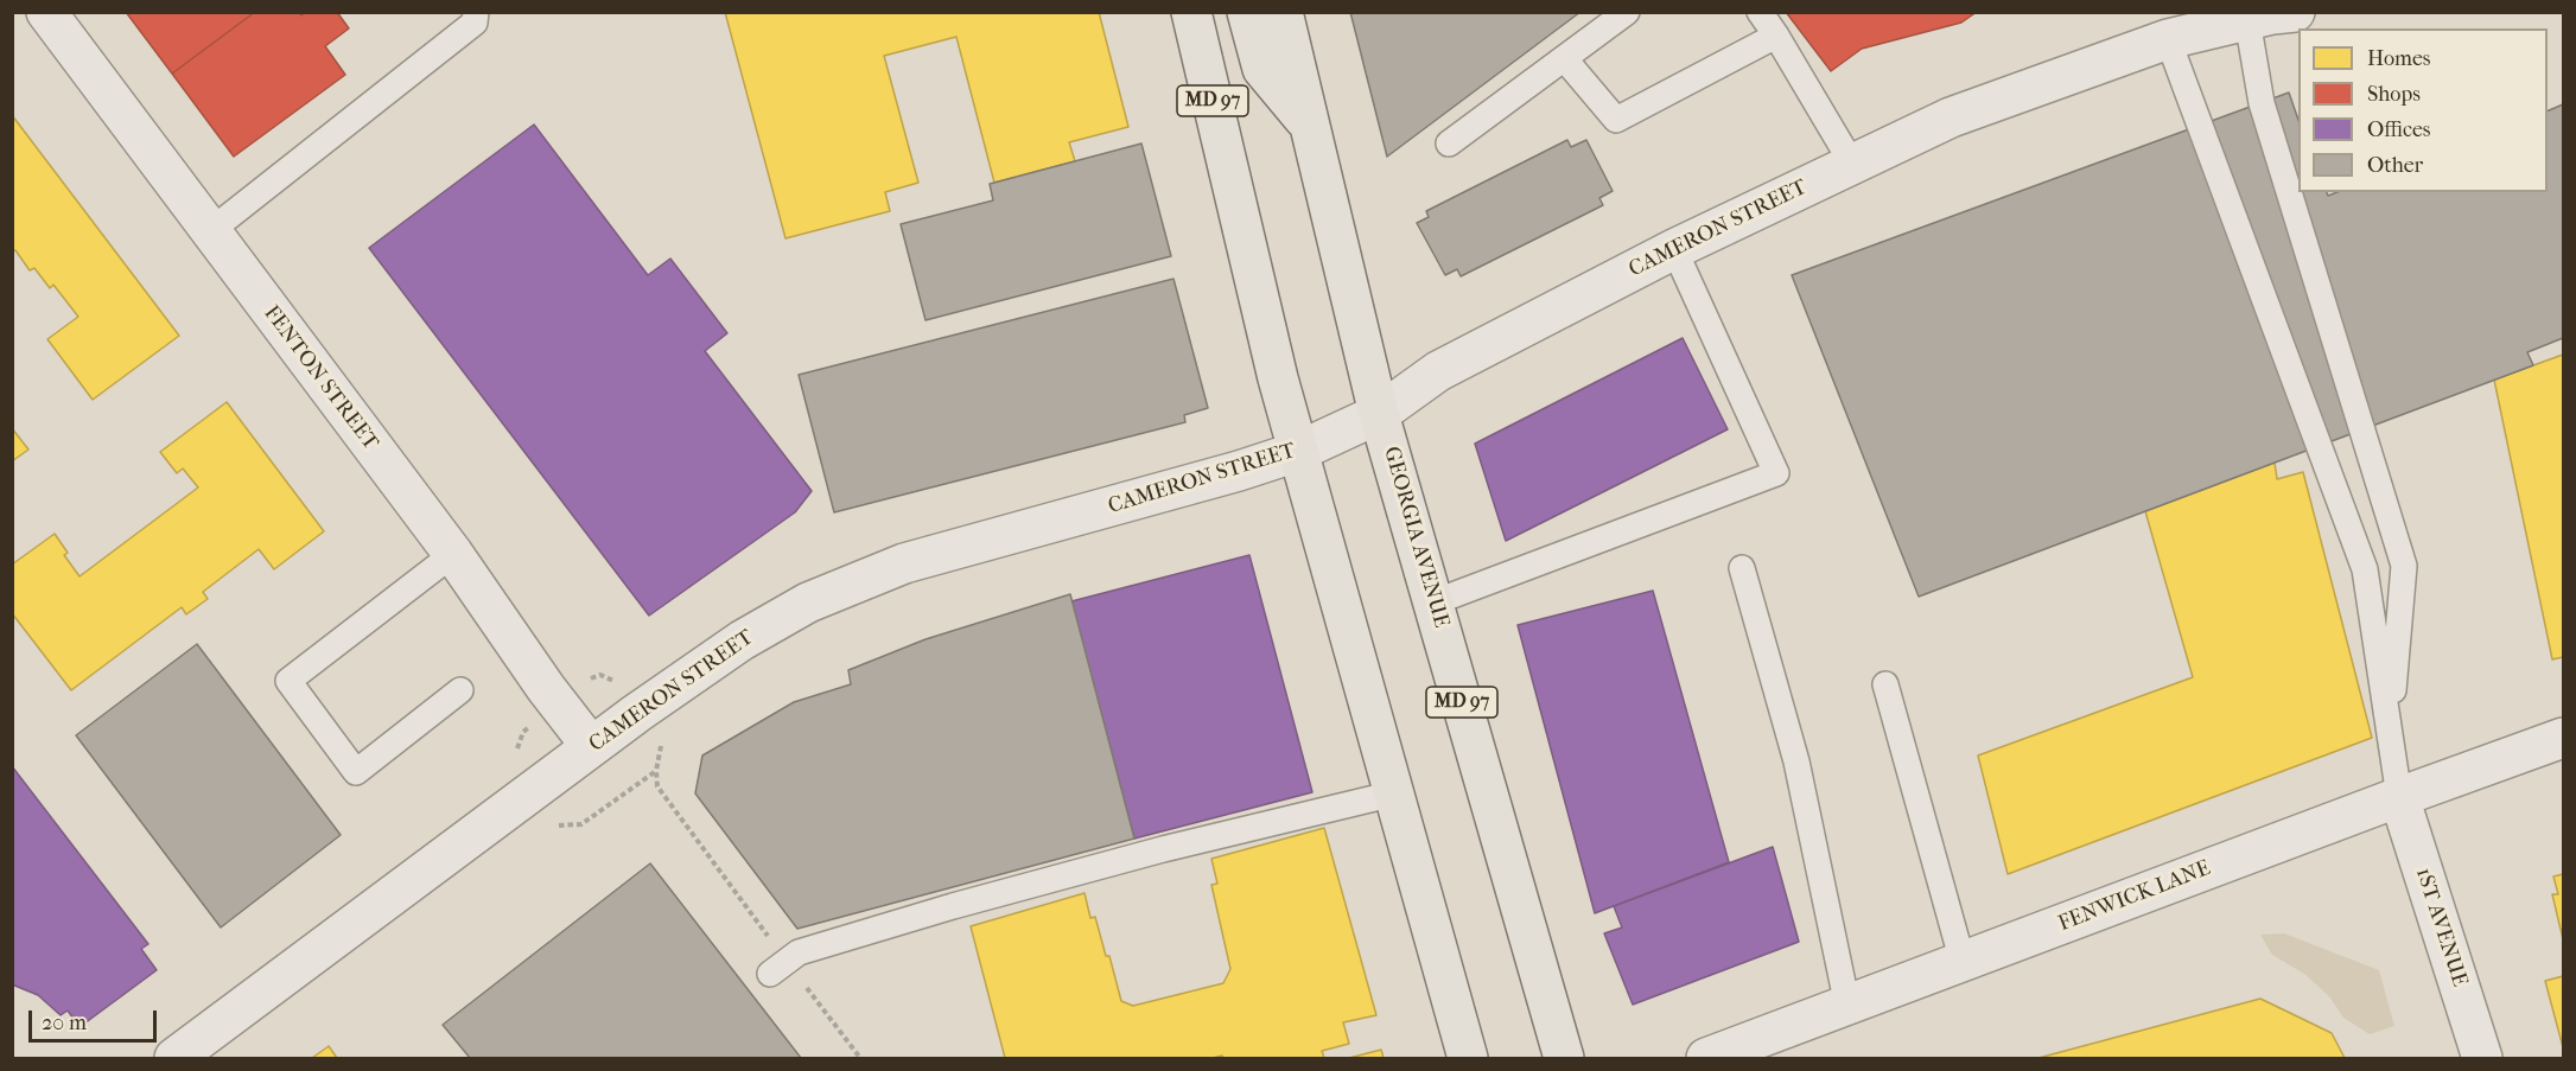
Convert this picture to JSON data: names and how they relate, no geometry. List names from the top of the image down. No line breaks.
{"streets":{"main road":["MD 97","GEORGIA AVENUE"],"street":["CAMERON STREET","FENTON STREET","FENWICK LANE","1ST AVENUE"]},"crossings":[["MD 97","CAMERON STREET"],["MD 97","GEORGIA AVENUE"],["CAMERON STREET","FENTON STREET"],["CAMERON STREET","GEORGIA AVENUE"],["FENWICK LANE","1ST AVENUE"]],"legend":["Homes","Shops","Offices","Other"],"scale_bar":"20 m"}
